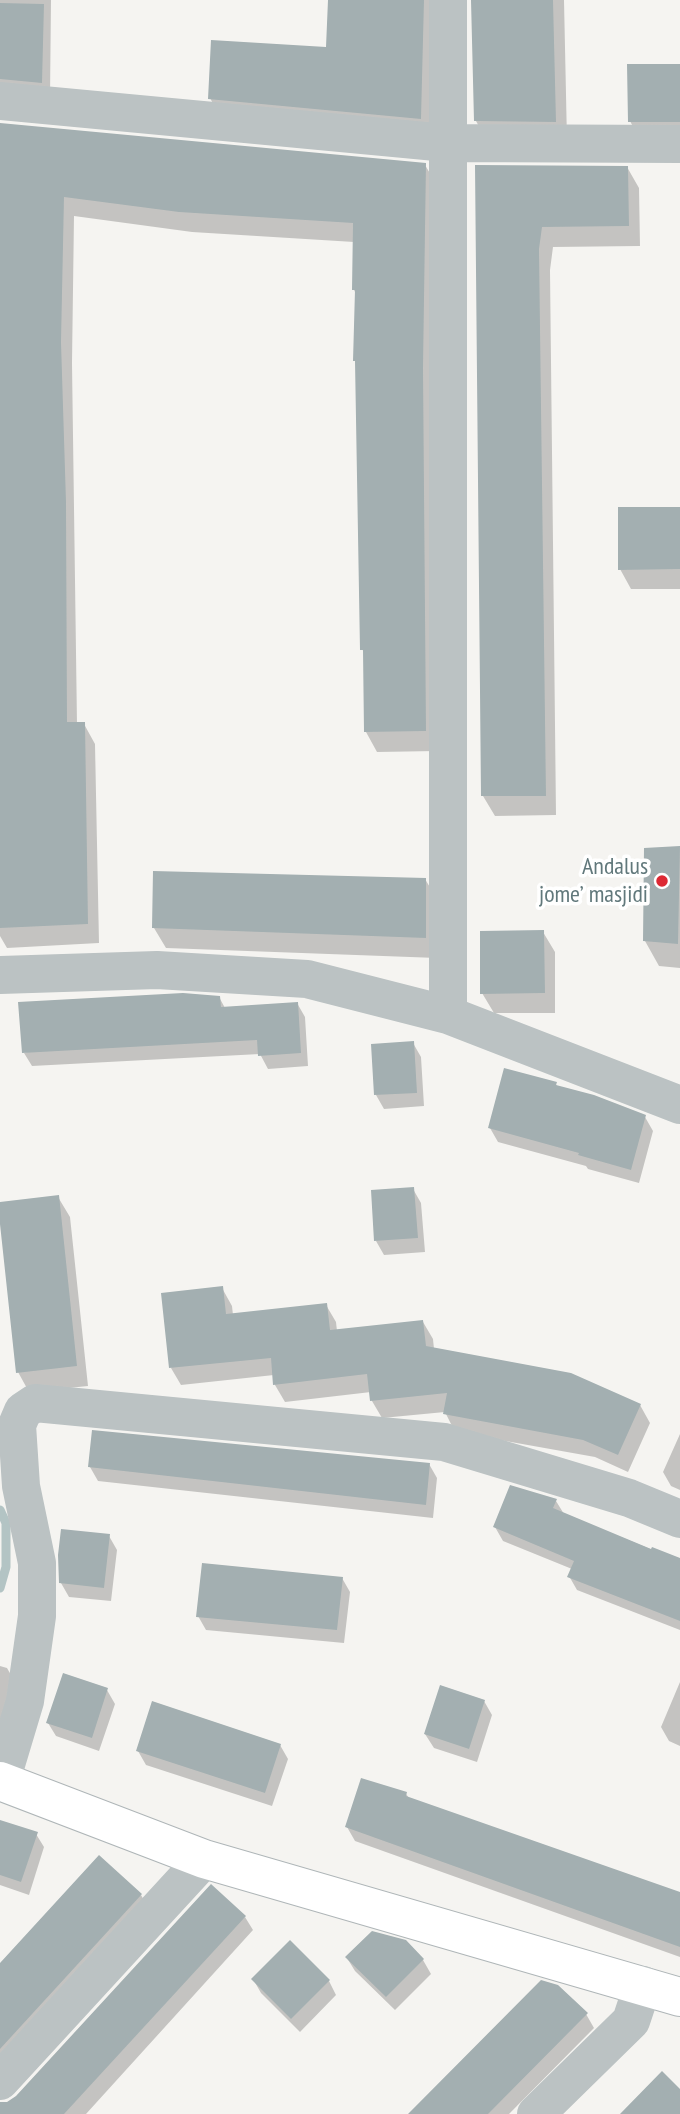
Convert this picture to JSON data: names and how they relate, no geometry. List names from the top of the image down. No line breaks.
{"places":["Andalus jome’ masjidi"]}
